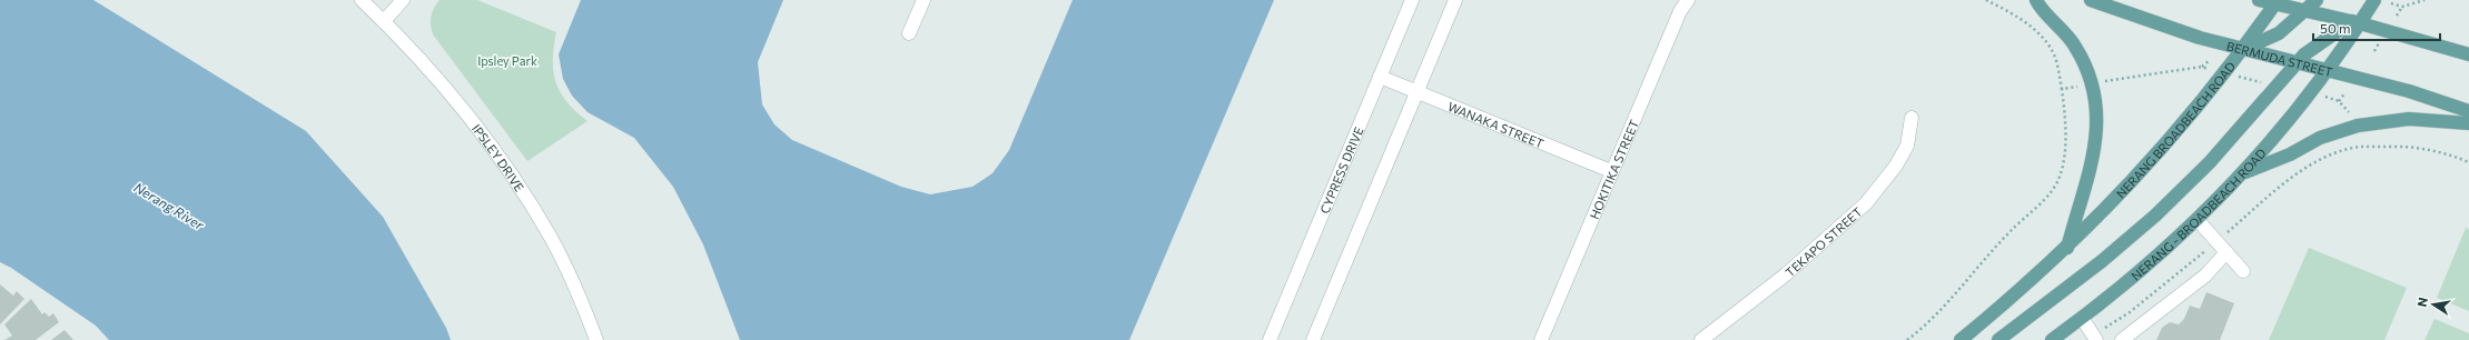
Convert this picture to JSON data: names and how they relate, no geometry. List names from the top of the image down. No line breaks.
{"streets":{"main road":["BERMUDA STREET","NERANG BROADBEACH ROAD","NERANG - BROADBEACH ROAD"],"street":["WANAKA STREET","IPSLEY DRIVE","HOKITIKA STREET","CYPRESS DRIVE","TEKAPO STREET"]},"crossings":[["BERMUDA STREET","NERANG BROADBEACH ROAD"],["BERMUDA STREET","NERANG - BROADBEACH ROAD"],["WANAKA STREET","HOKITIKA STREET"],["WANAKA STREET","CYPRESS DRIVE"]],"water":["Nerang River"],"parks":["Ipsley Park"],"scale_bar":"50 m","north":"left"}
